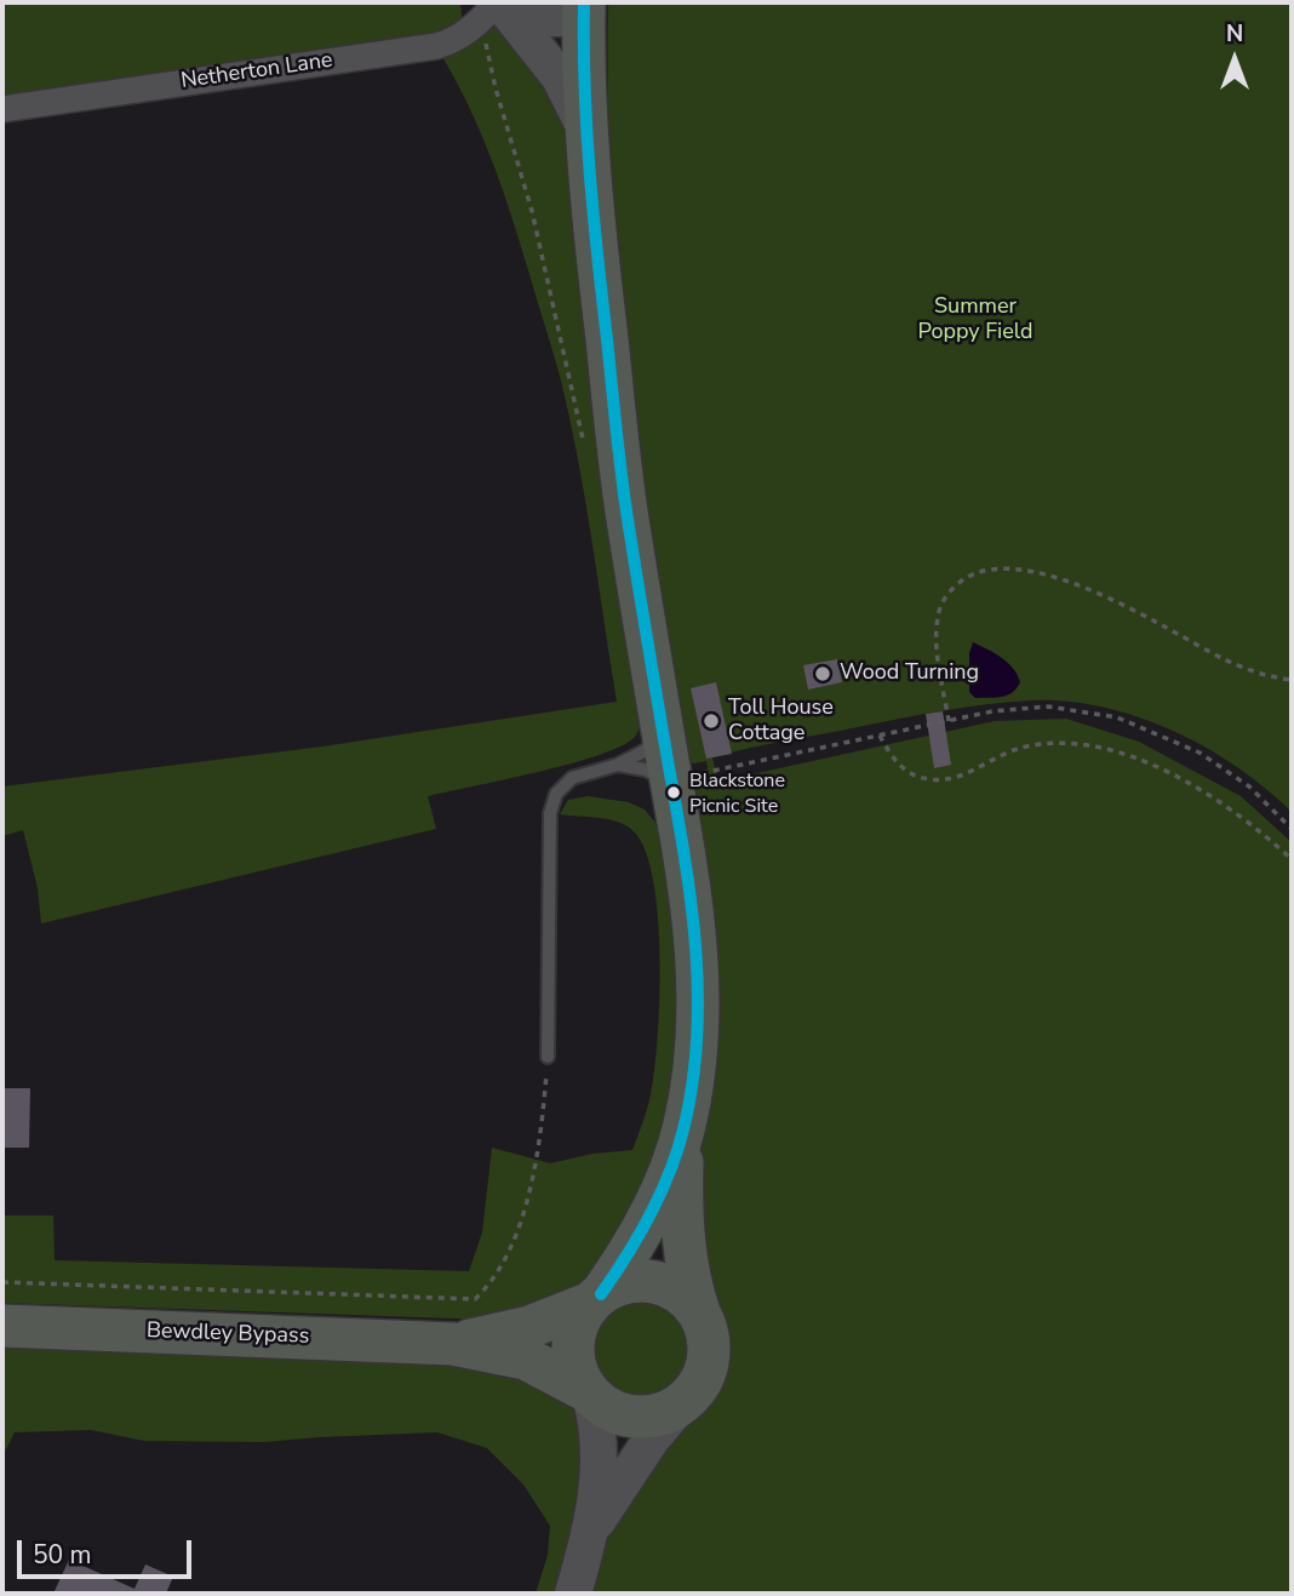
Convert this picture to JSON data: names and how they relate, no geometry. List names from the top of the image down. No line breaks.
{"streets":{"highway":["Bewdley Bypass"],"street":["Netherton Lane"]},"parks":["Summer Poppy Field"],"places":["Wood Turning","Toll House Cottage","Blackstone Picnic Site"],"scale_bar":"50 m","north":"top"}
